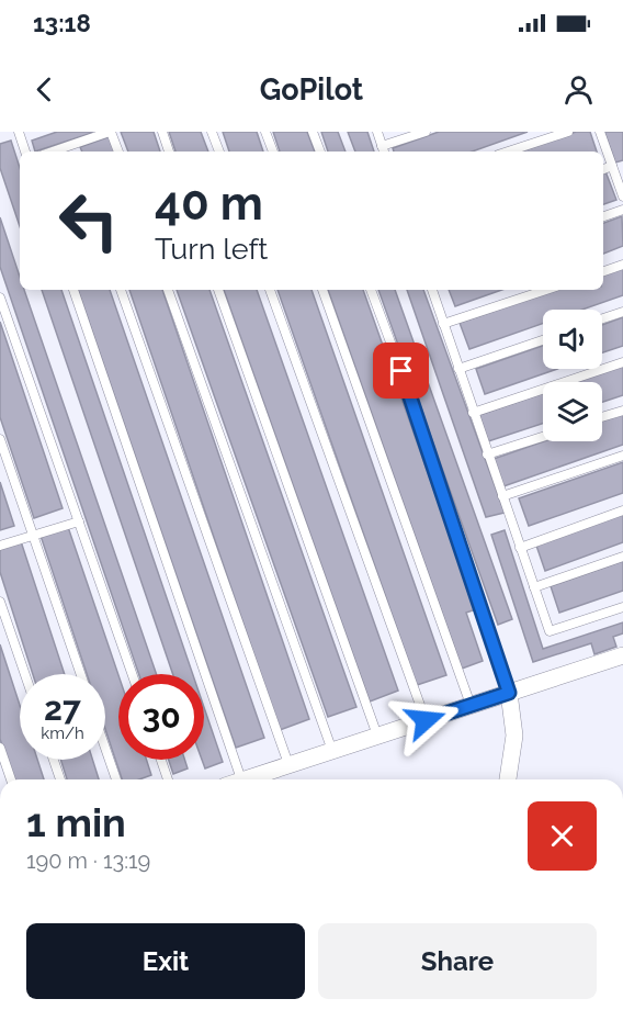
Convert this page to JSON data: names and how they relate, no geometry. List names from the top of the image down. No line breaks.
{"page":{"status":"13:18","header":"GoPilot","turn":["40 m","Turn left"],"speed":"27 km/h","limit":"30","heading":["1 min","190 m · 13:19"],"buttons":["Exit","Share"]}}
